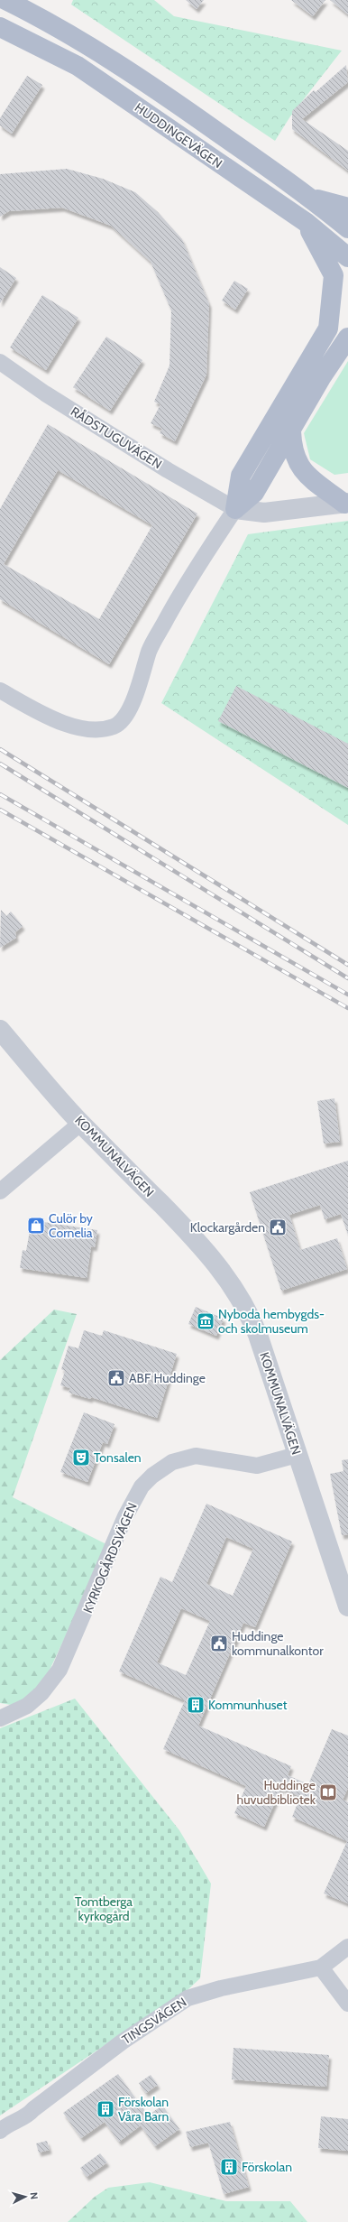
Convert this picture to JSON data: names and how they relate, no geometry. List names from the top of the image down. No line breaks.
{"streets":{"main road":["HUDDINGEVÄGEN"],"street":["RÅDSTUGUVÄGEN","KOMMUNALVÄGEN","KYRKOGÅRDSVÄGEN","TINGSVÄGEN"]},"crossings":[["KOMMUNALVÄGEN","KYRKOGÅRDSVÄGEN"]],"parks":["Tomtberga kyrkogård"],"places":{"shop":["Culör by Cornelia"],"public building":["Klockargården","ABF Huddinge","Huddinge kommunalkontor"],"museum":["Nyboda hembygds- och skolmuseum"],"theatre":["Tonsalen"],"building":["Kommunhuset","Förskolan Våra Barn","Förskolan"],"library":["Huddinge huvudbibliotek"]},"north":"right"}
